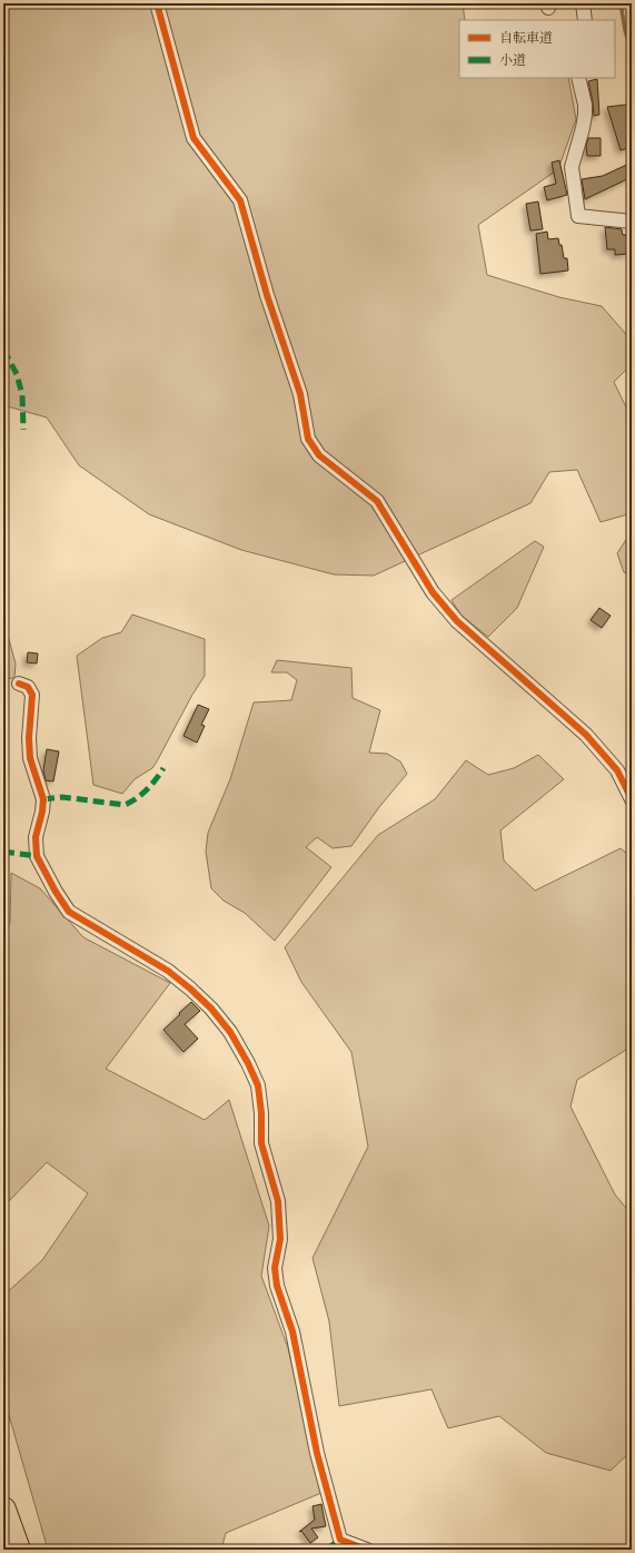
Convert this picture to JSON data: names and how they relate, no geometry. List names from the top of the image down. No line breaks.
{"legend":["自転車道","小道"]}
